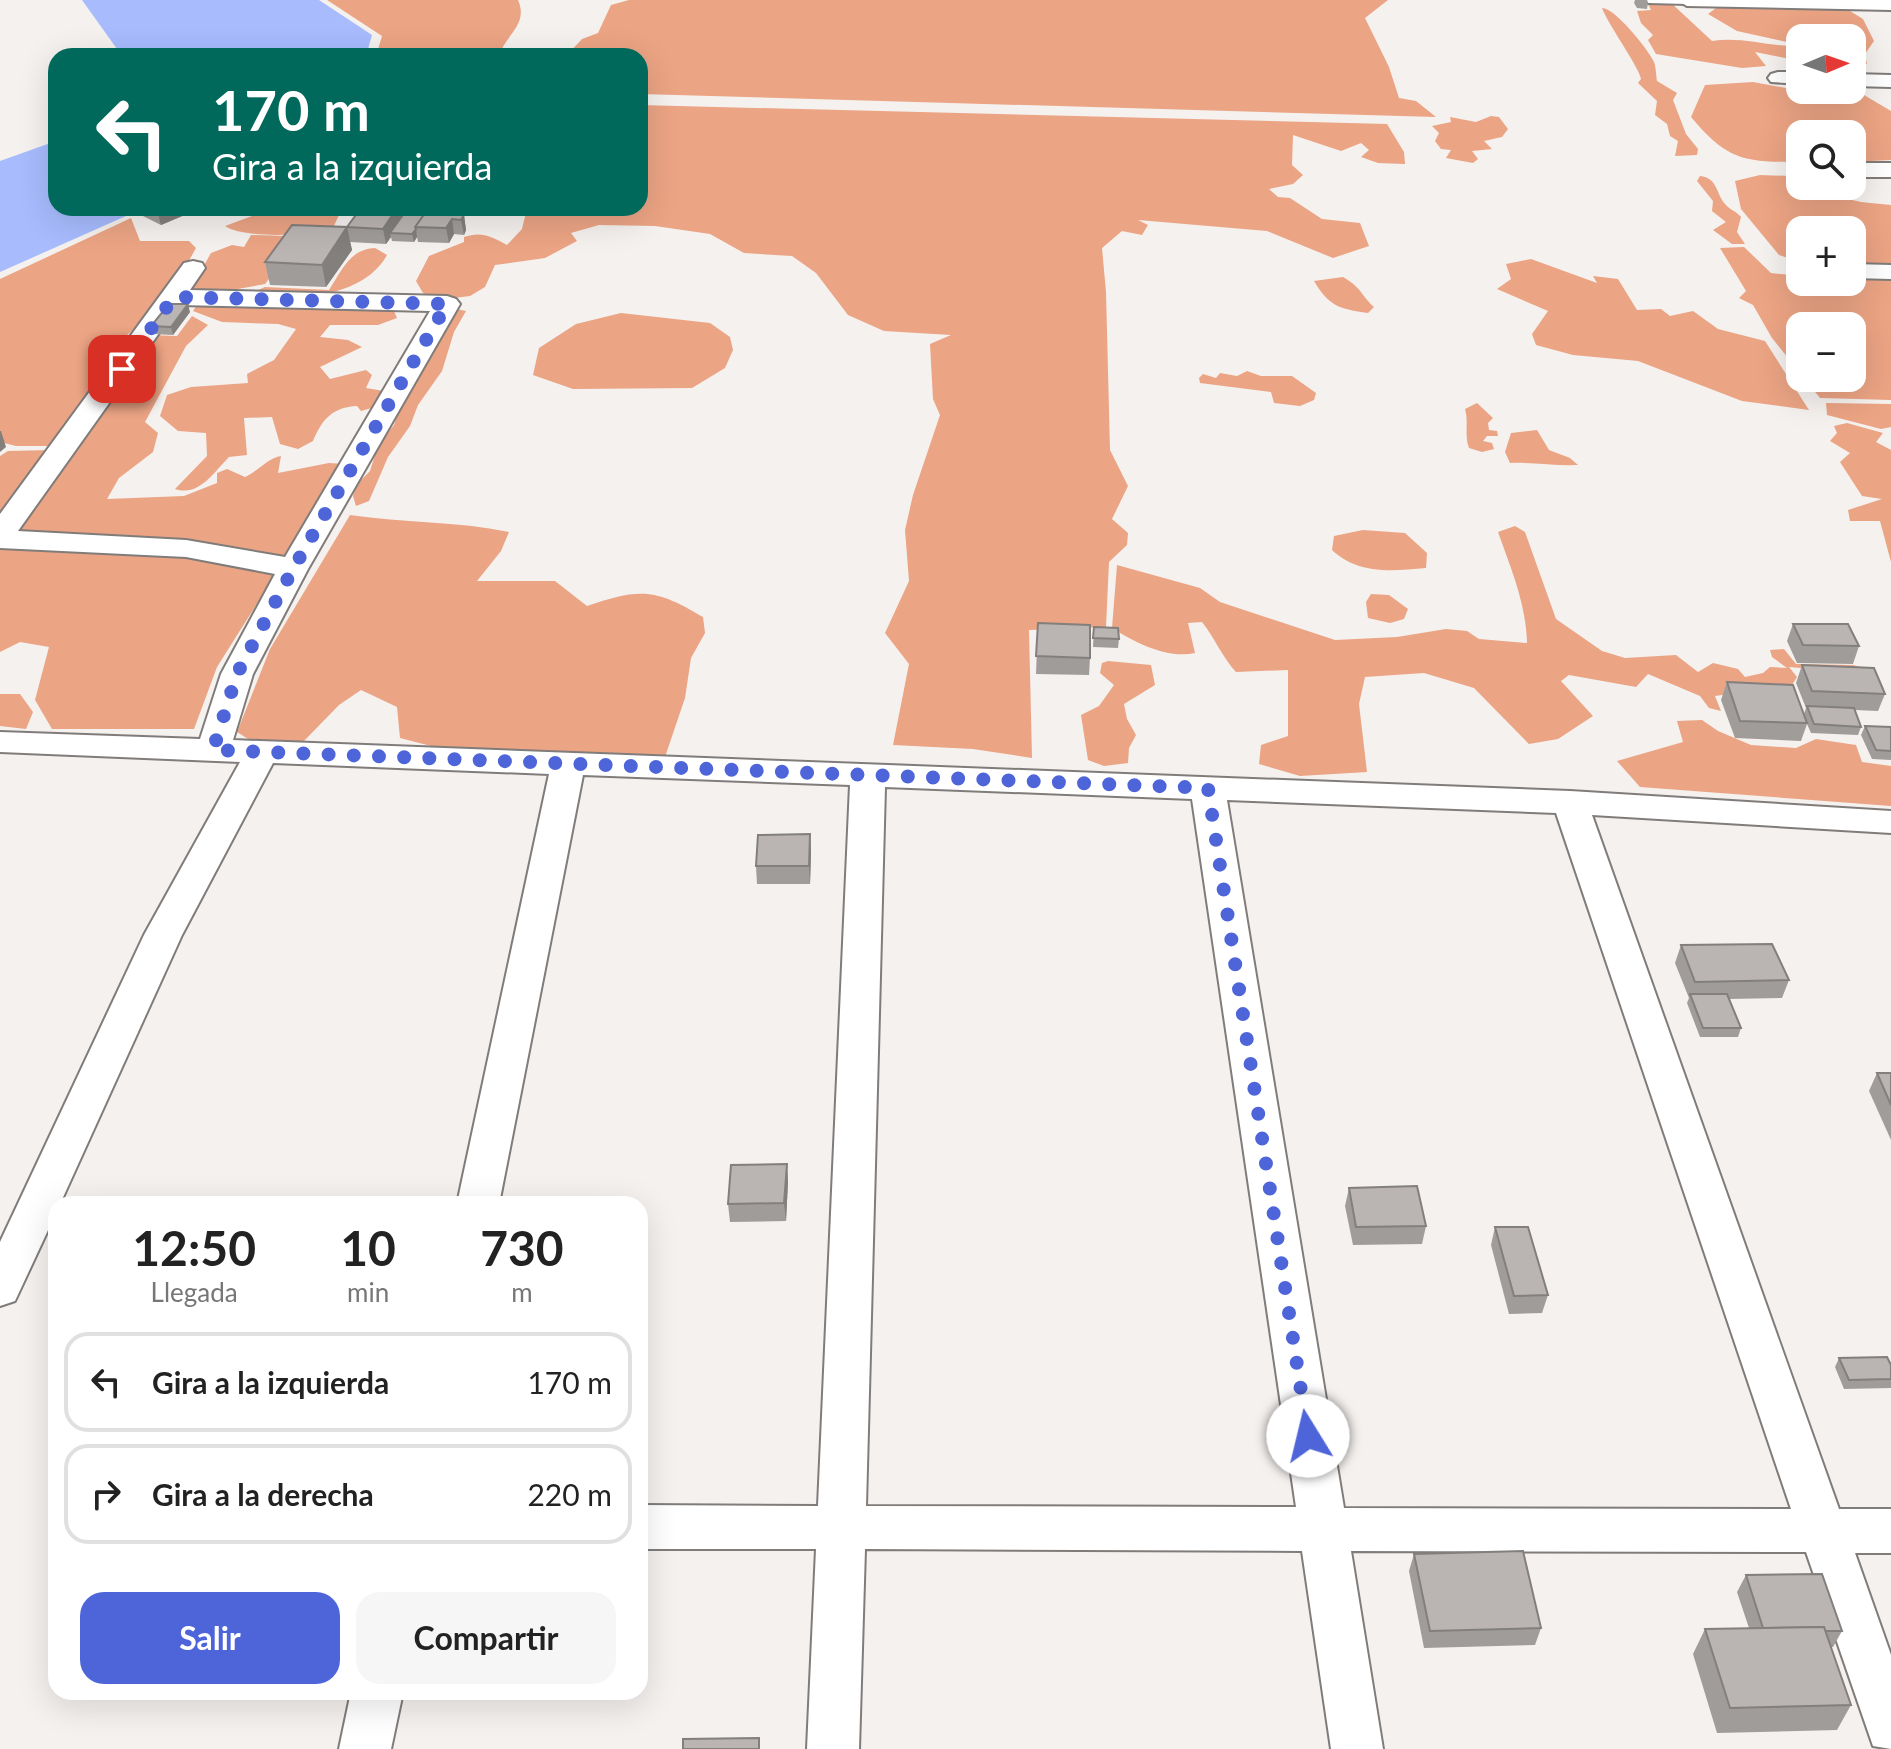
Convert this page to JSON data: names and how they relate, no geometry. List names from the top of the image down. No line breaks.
{"north":"right","page":{"map_buttons":["+","−"],"turn":["170 m","Gira a la izquierda"],"eta":["12:50","Llegada","10","min","730","m"],"list":[{"name":"Gira a la izquierda","value":"170 m"},{"name":"Gira a la derecha","value":"220 m"}],"buttons":["Salir","Compartir"]}}
